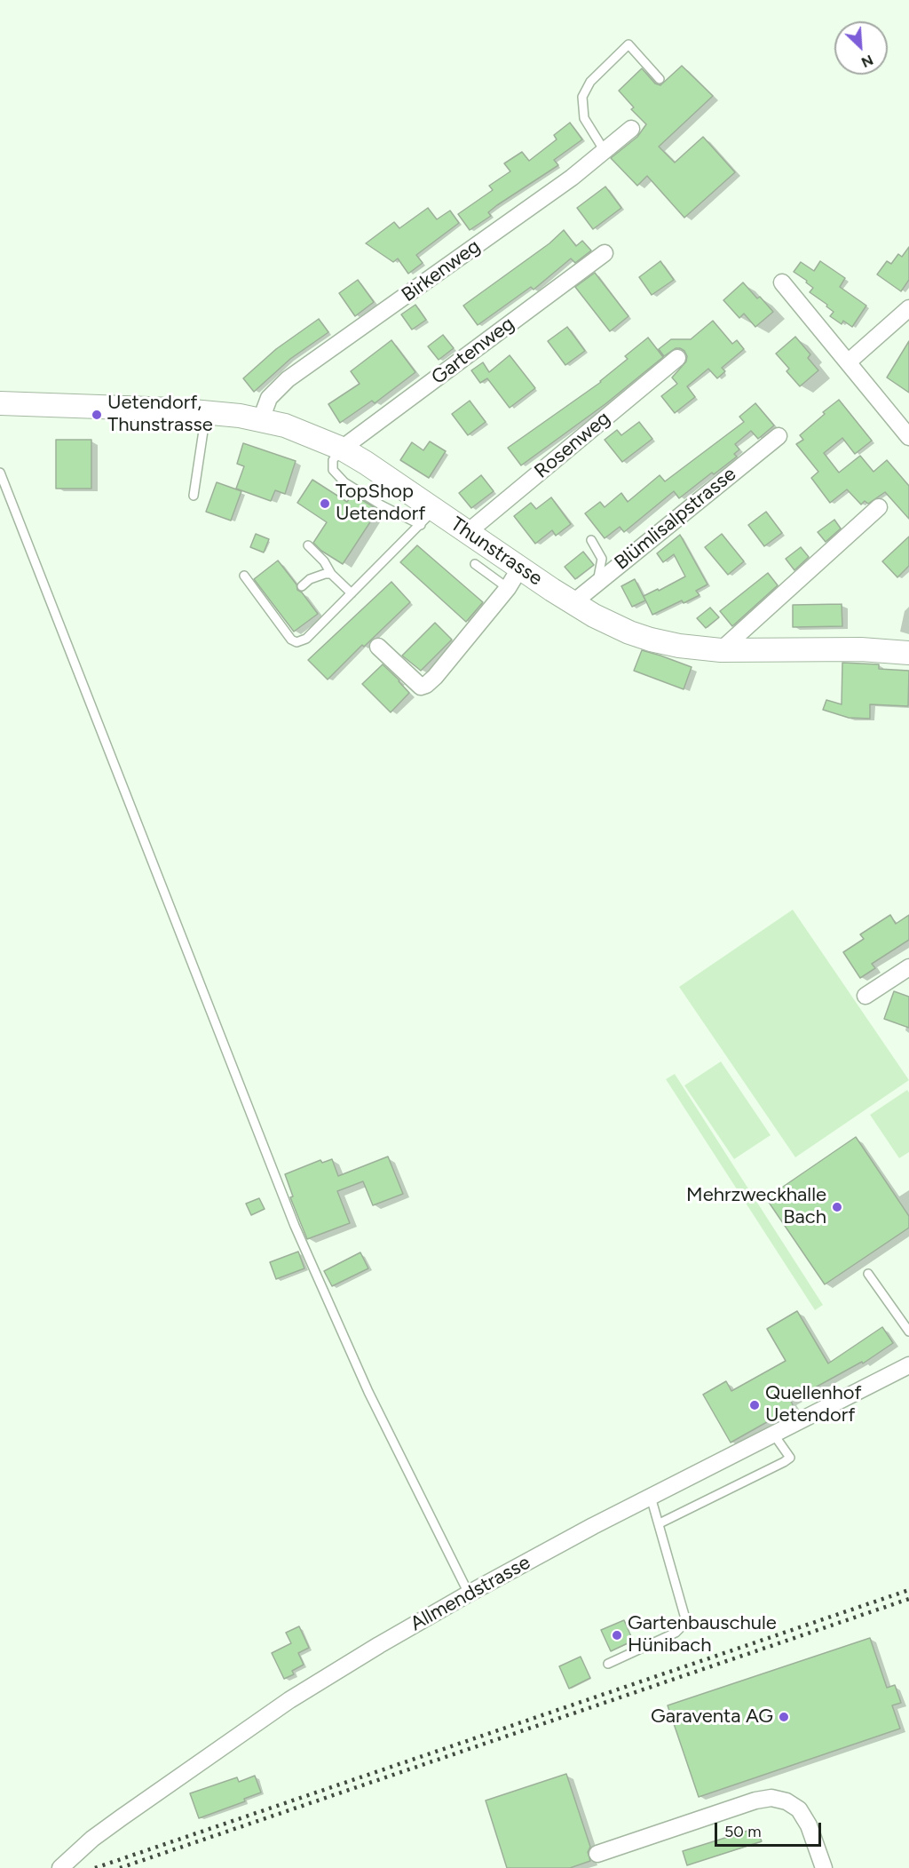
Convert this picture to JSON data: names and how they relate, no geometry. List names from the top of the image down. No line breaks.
{"streets":{"main road":["Thunstrasse"],"street":["Birkenweg","Gartenweg","Rosenweg","Blümlisalpstrasse","Allmendstrasse"]},"crossings":[["Birkenweg","Thunstrasse"],["Gartenweg","Thunstrasse"],["Rosenweg","Thunstrasse"],["Blümlisalpstrasse","Thunstrasse"]],"places":["Uetendorf, Thunstrasse","TopShop Uetendorf","Mehrzweckhalle Bach","Quellenhof Uetendorf","Gartenbauschule Hünibach","Garaventa AG"],"scale_bar":"50 m","north":"bottom right"}
